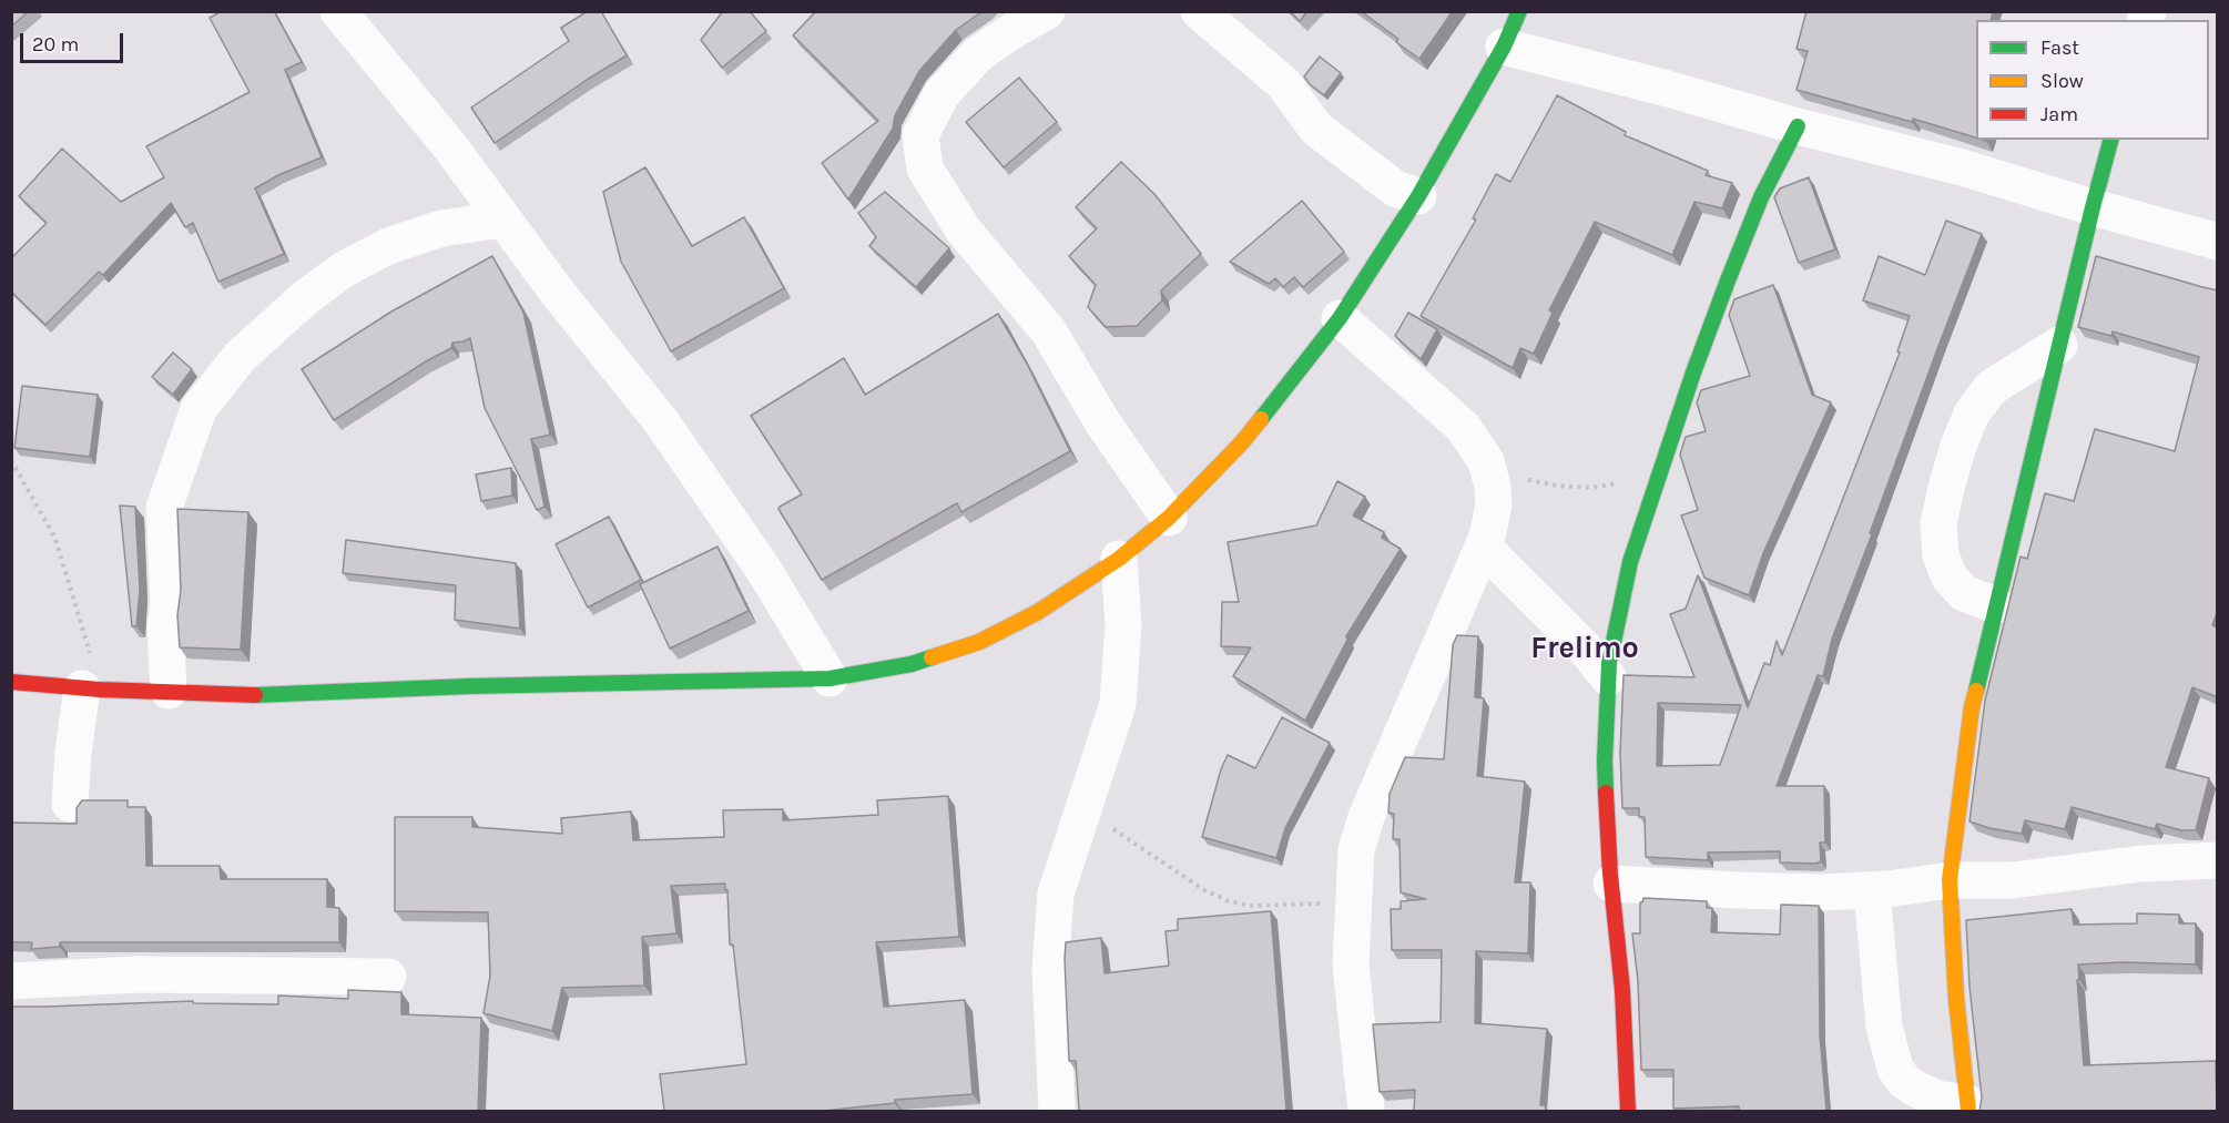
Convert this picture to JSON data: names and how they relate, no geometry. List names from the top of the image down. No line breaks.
{"districts":["Frelimo"],"legend":["Fast","Slow","Jam"],"scale_bar":"20 m"}
